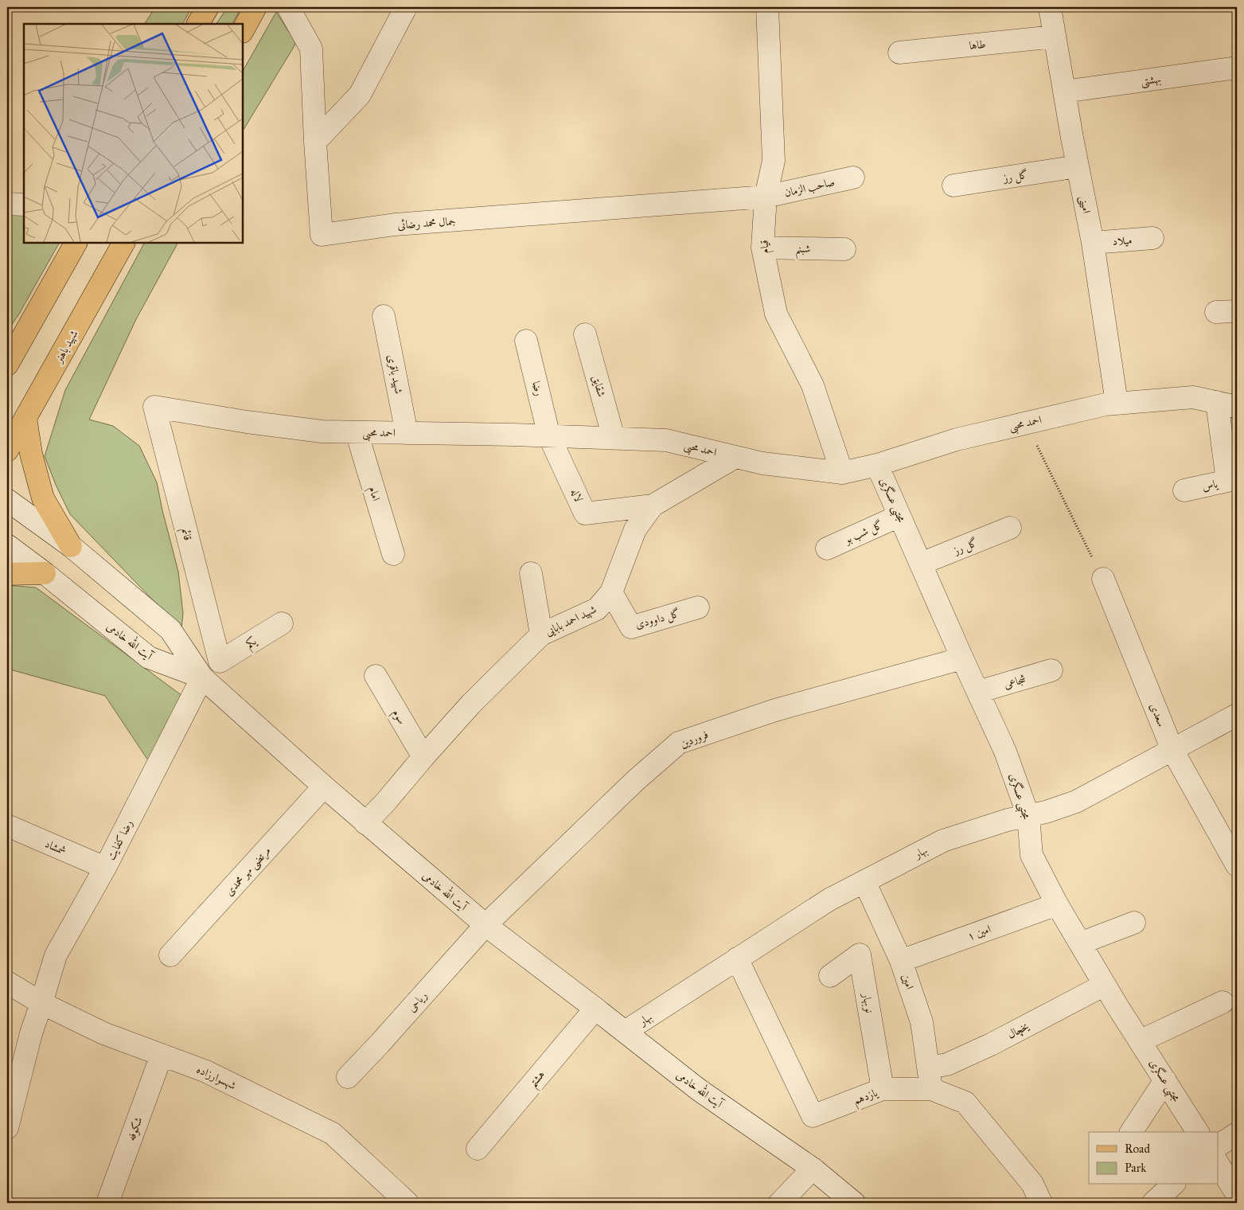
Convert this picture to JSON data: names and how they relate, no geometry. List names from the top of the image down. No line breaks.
{"streets":{"main road":["شهید باهنر"],"street":["طاها","بهشتی","گل رز","صاحب الزمان","امینی","جمال محمد رضائی","میلاد","قیام","شبنم","شهید باقری","شقایق","رضا","احمد محبی","یاس","امام","لاله","مجتبی عسگری","گل شب بو","قائم","گل داوودی","شهید احمد بابایی","آیت الله خادمی","یکم","شجاعی","سعدی","سوم","فروردین","رضا کفایت","شمشاد","بهار","مرتضی مهر محمدی","امین ۱","امین","ریاحی","نوبهار","یخچال","شهسوارزاده","هشتم","یازدهم","شکوفه"]},"crossings":[["طاها","امینی"],["بهشتی","امینی"],["گل رز","امینی"],["گل رز","مجتبی عسگری"],["صاحب الزمان","جمال محمد رضائی"],["صاحب الزمان","قیام"],["امینی","میلاد"],["امینی","احمد محبی"],["جمال محمد رضائی","قیام"],["قیام","شبنم"],["قیام","احمد محبی"],["شهید باقری","احمد محبی"],["شقایق","احمد محبی"],["رضا","احمد محبی"],["رضا","لاله"],["احمد محبی","یاس"],["احمد محبی","امام"],["احمد محبی","لاله"],["احمد محبی","مجتبی عسگری"],["احمد محبی","قائم"],["احمد محبی","شهید احمد بابایی"],["لاله","شهید احمد بابایی"],["مجتبی عسگری","گل شب بو"],["مجتبی عسگری","شجاعی"],["مجتبی عسگری","فروردین"],["مجتبی عسگری","بهار"],["مجتبی عسگری","امین ۱"],["مجتبی عسگری","یخچال"],["قائم","یکم"],["گل داوودی","شهید احمد بابایی"],["شهید احمد بابایی","آیت الله خادمی"],["شهید احمد بابایی","سوم"],["آیت الله خادمی","فروردین"],["آیت الله خادمی","رضا کفایت"],["آیت الله خادمی","بهار"],["آیت الله خادمی","مرتضی مهر محمدی"],["آیت الله خادمی","ریاحی"],["آیت الله خادمی","هشتم"],["سعدی","بهار"],["فروردین","ریاحی"],["رضا کفایت","شمشاد"],["رضا کفایت","شهسوارزاده"],["بهار","امین"],["بهار","یازدهم"],["امین ۱","امین"],["امین","یخچال"],["امین","یازدهم"],["نوبهار","یازدهم"],["یخچال","یازدهم"],["شهسوارزاده","شکوفه"]],"legend":["Road","Park"]}
